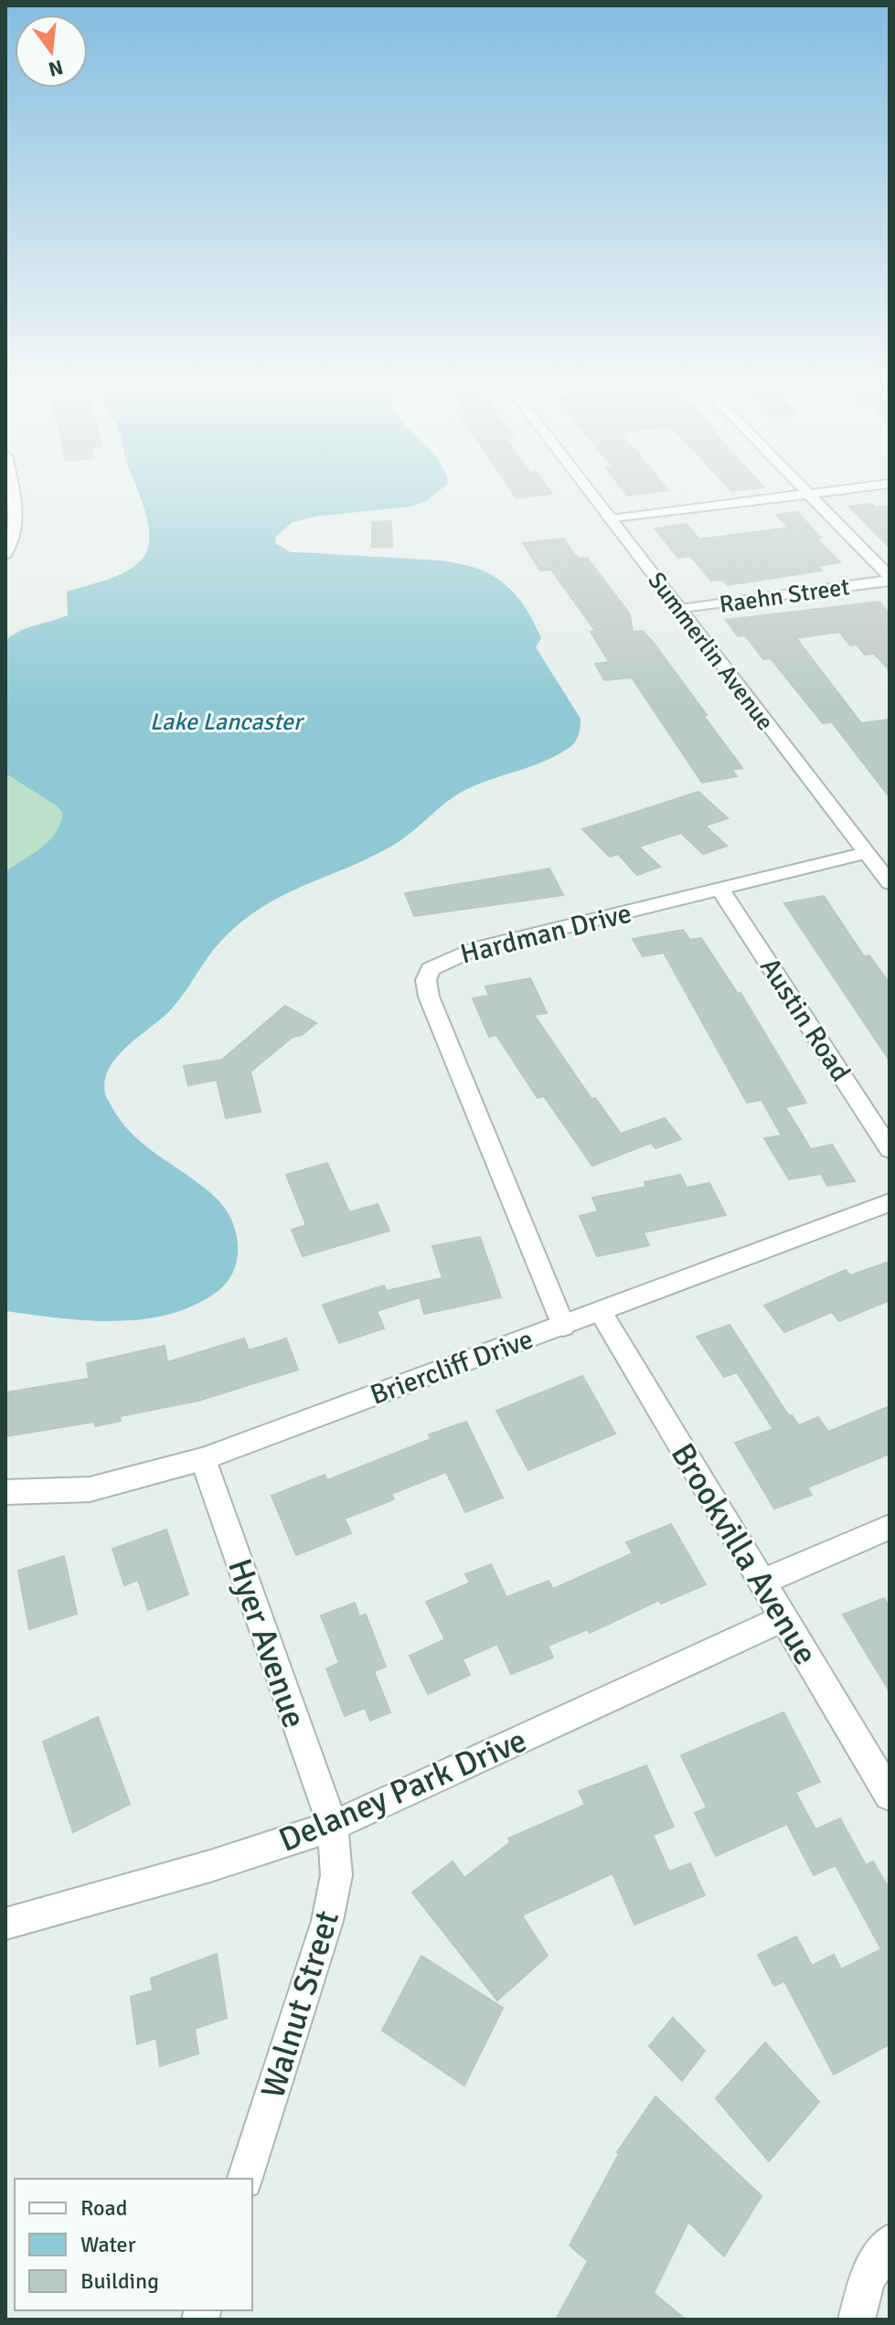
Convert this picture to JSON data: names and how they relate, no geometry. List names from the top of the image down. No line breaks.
{"streets":{"street":["Raehn Street","Summerlin Avenue","Hardman Drive","Austin Road","Briercliff Drive","Brookvilla Avenue","Hyer Avenue","Delaney Park Drive","Walnut Street"]},"crossings":[["Raehn Street","Summerlin Avenue"],["Summerlin Avenue","Hardman Drive"],["Hardman Drive","Austin Road"],["Hardman Drive","Briercliff Drive"],["Briercliff Drive","Brookvilla Avenue"],["Briercliff Drive","Hyer Avenue"],["Brookvilla Avenue","Delaney Park Drive"],["Hyer Avenue","Delaney Park Drive"],["Hyer Avenue","Walnut Street"],["Delaney Park Drive","Walnut Street"]],"water":["Lake Lancaster"],"legend":["Road","Water","Building"],"north":"bottom"}
